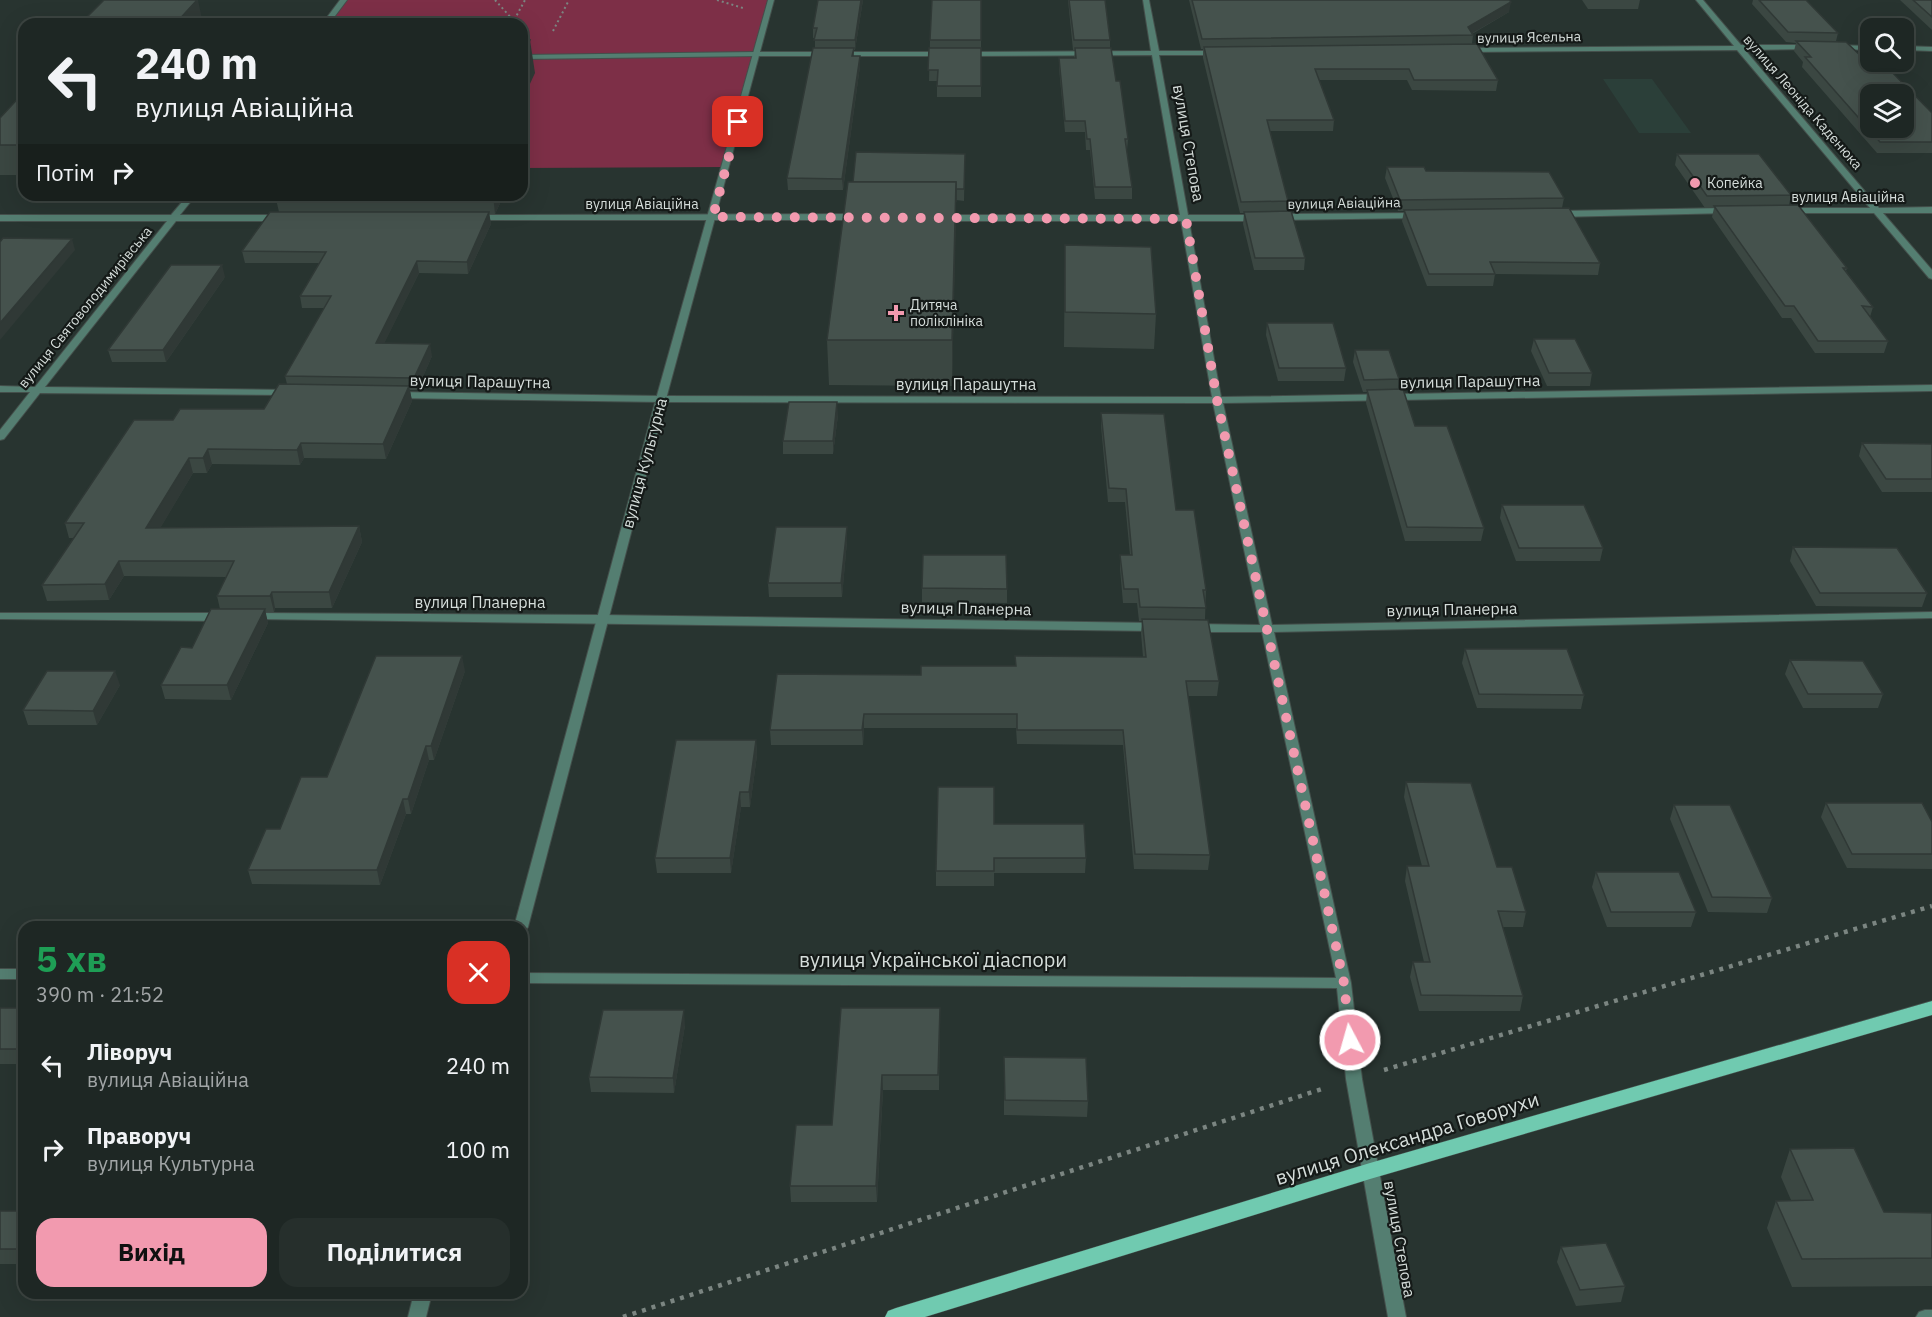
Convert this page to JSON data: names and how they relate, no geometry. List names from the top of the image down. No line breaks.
{"streets":{"main road":["вулиця Олександра Говорухи"],"street":["вулиця Ясельна","вулиця Леоніда Каденюка","вулиця Степова","вулиця Авіаційна","вулиця Святоволодимирівська","вулиця Парашутна","вулиця Культурна","вулиця Планерна","вулиця Української діаспори"]},"crossings":[["вулиця Ясельна","вулиця Леоніда Каденюка"],["вулиця Леоніда Каденюка","вулиця Авіаційна"],["вулиця Степова","вулиця Авіаційна"],["вулиця Степова","вулиця Парашутна"],["вулиця Степова","вулиця Планерна"],["вулиця Степова","вулиця Української діаспори"],["вулиця Степова","вулиця Олександра Говорухи"],["вулиця Авіаційна","вулиця Культурна"],["вулиця Парашутна","вулиця Культурна"],["вулиця Культурна","вулиця Планерна"]],"places":{"other":["Копейка"],"health":["Дитяча поліклініка"]},"page":{"turn":["240 m","вулиця Авіаційна"],"then":"Потім","heading":["5 хв","390 m · 21:52"],"list":[{"name":"Ліворуч","note":"вулиця Авіаційна","value":"240 m"},{"name":"Праворуч","note":"вулиця Культурна","value":"100 m"}],"buttons":["Вихід","Поділитися"]}}
